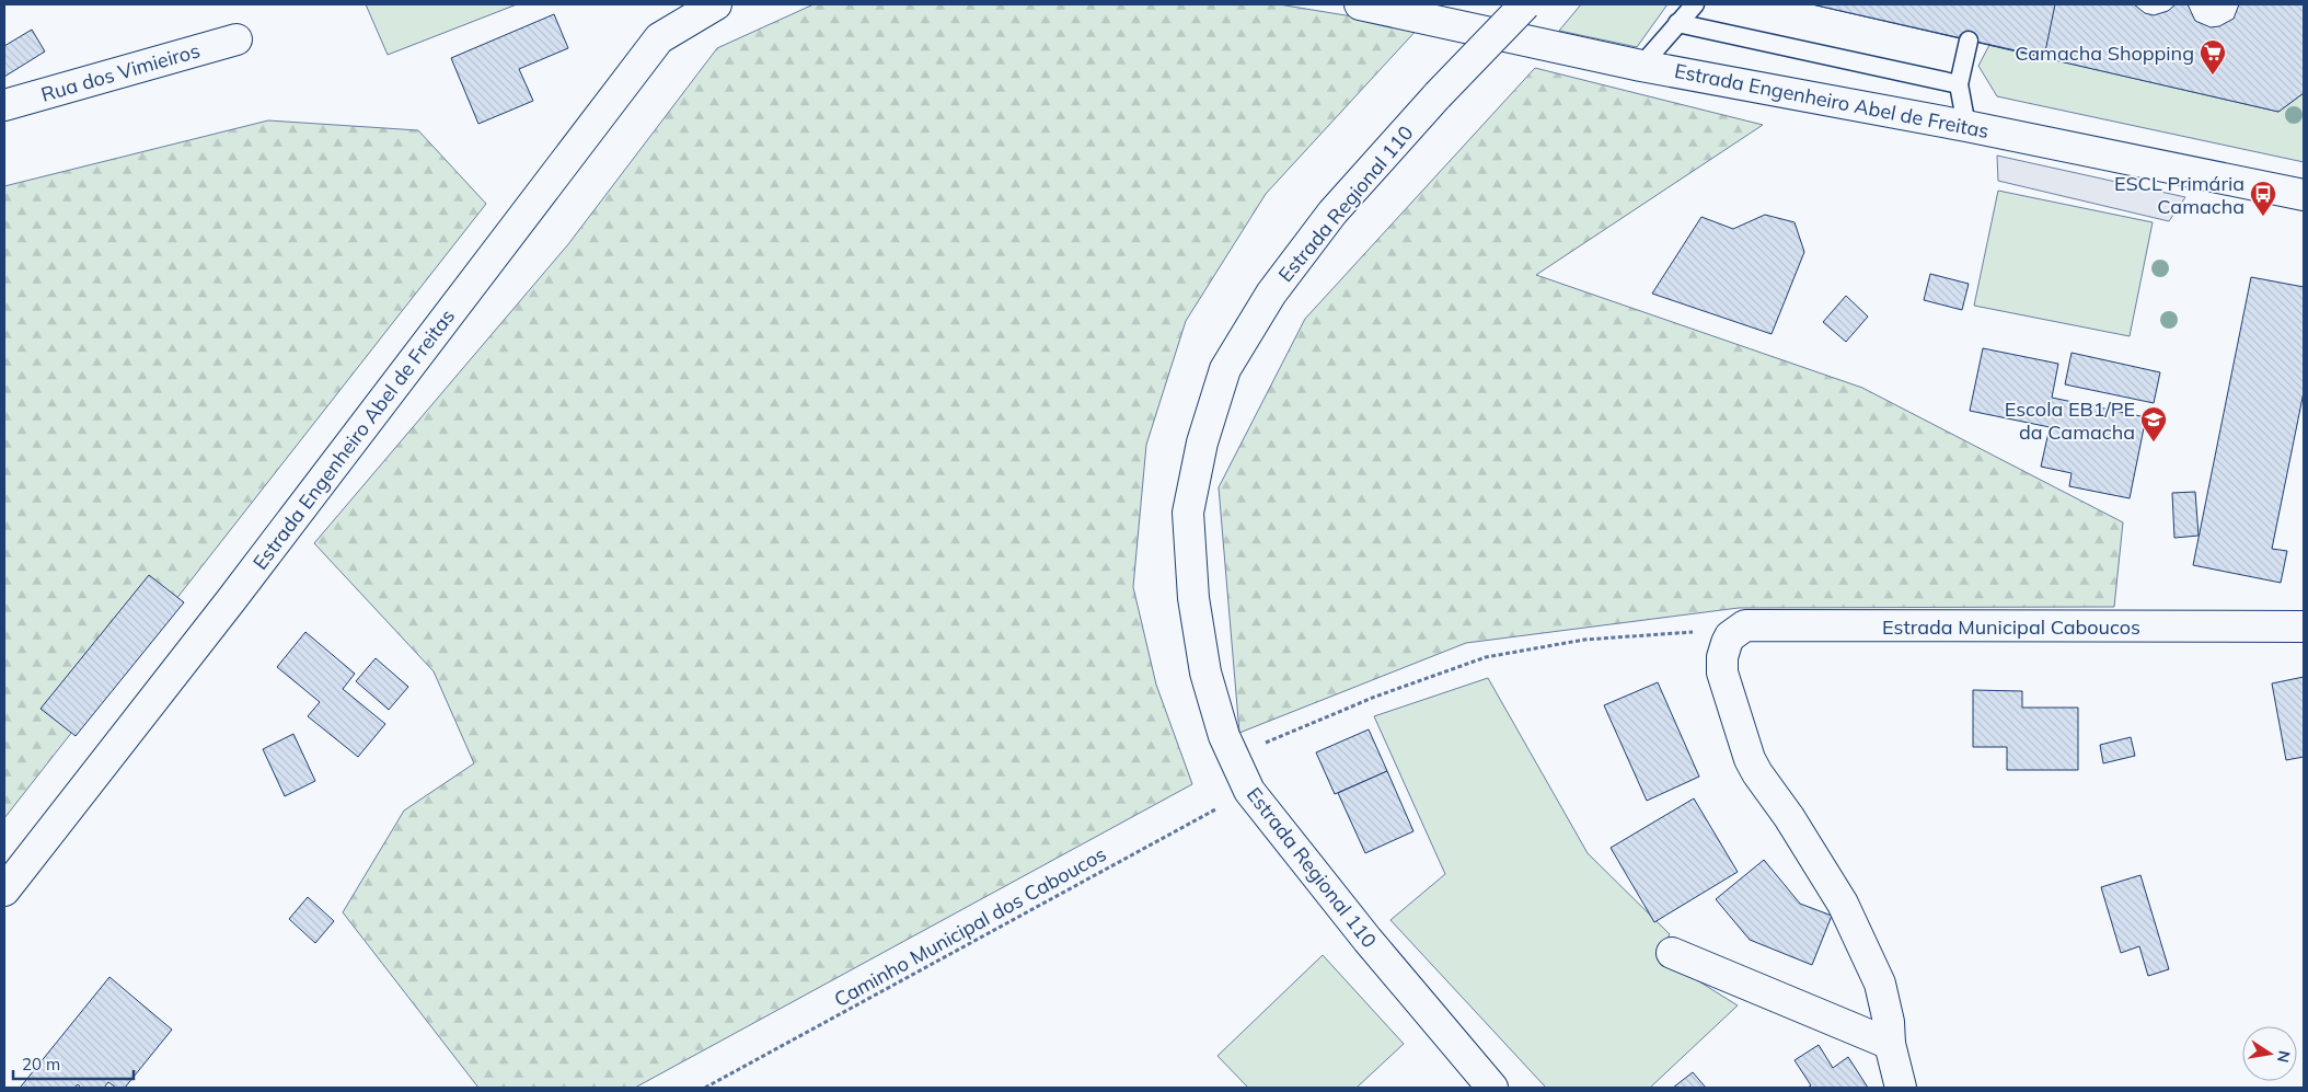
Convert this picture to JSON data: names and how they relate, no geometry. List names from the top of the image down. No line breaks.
{"streets":{"main road":["Rua dos Vimieiros","Estrada Engenheiro Abel de Freitas","Estrada Regional 110","Estrada Municipal Caboucos"],"path":["Caminho Municipal dos Caboucos"]},"crossings":[["Estrada Regional 110","Caminho Municipal dos Caboucos"]],"places":{"supermarket":["Camacha Shopping"],"bus stop":["ESCL Primária Camacha"],"school or university":["Escola EB1/PE da Camacha"]},"scale_bar":"20 m","north":"right"}
